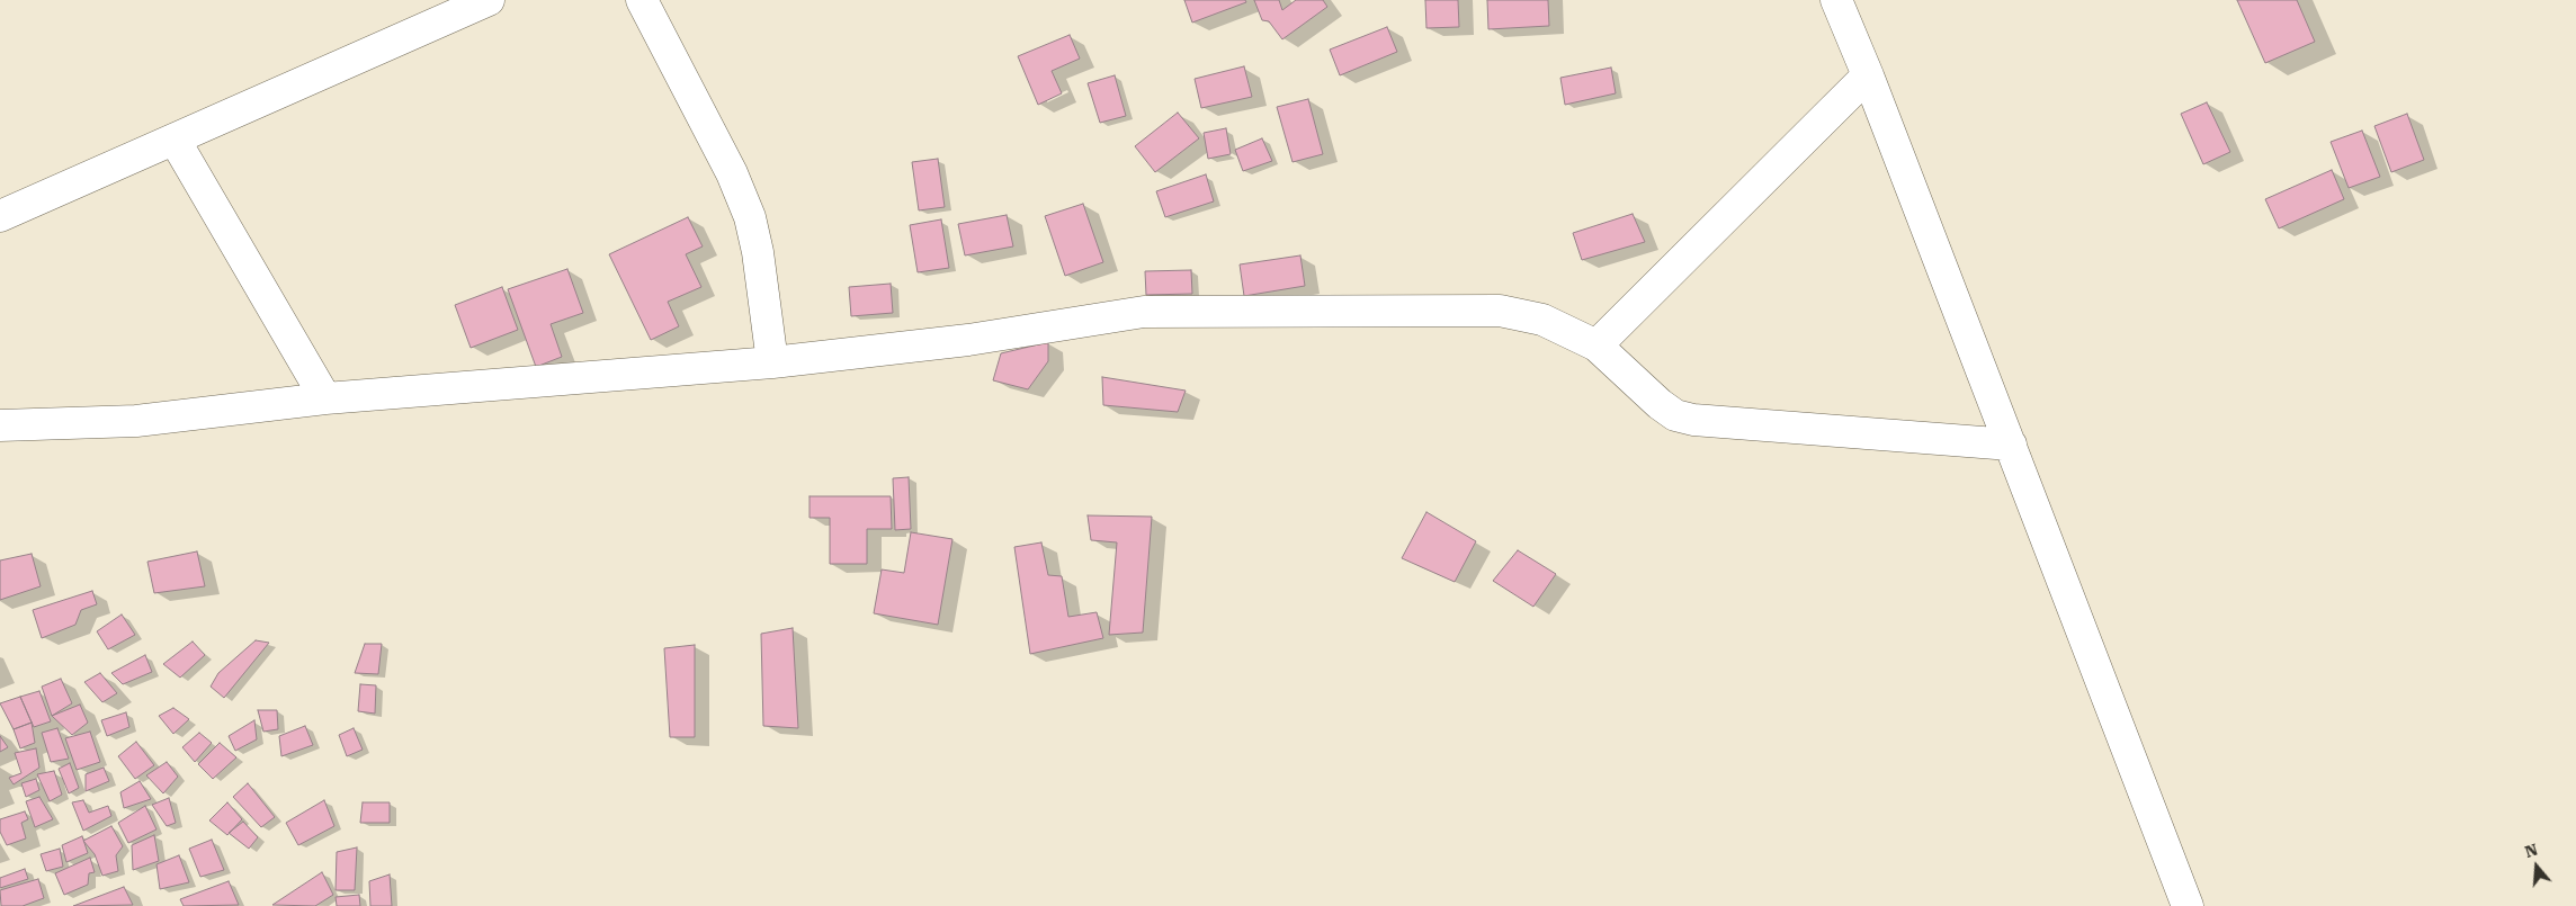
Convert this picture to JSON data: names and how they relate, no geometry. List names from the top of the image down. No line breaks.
{"north":"top"}
